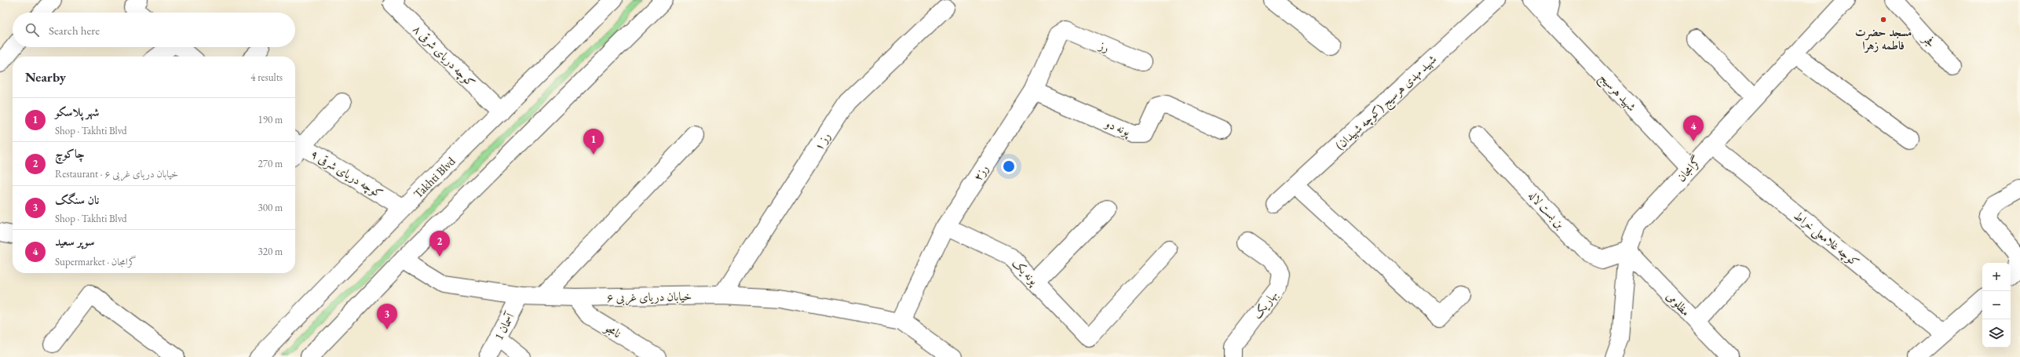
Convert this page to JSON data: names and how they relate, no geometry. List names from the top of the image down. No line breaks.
{"streets":{"street":["فجر","رز","کوچه دریای شرقی ۸","شهید هرسیج","شهید مهدی هرسیج (کوچه شهیدان)","پونه دو","رز ۱","گرامجان","رز۲","کوچه دریای شرقی ۹","Takhti Blvd","بن بست لاله","کوچه غلامعلی خراط","پونه یک","خیابان دریای غربی ۶","مظلومی","بهار یک","آسمان 1","نامجو"]},"crossings":[["رز","رز۲"],["کوچه دریای شرقی ۸","Takhti Blvd"],["شهید هرسیج","گرامجان"],["پونه دو","رز۲"],["رز ۱","خیابان دریای غربی ۶"],["گرامجان","بن بست لاله"],["گرامجان","کوچه غلامعلی خراط"],["گرامجان","مظلومی"],["رز۲","پونه یک"],["رز۲","خیابان دریای غربی ۶"],["کوچه دریای شرقی ۹","Takhti Blvd"],["بن بست لاله","مظلومی"],["خیابان دریای غربی ۶","آسمان 1"],["خیابان دریای غربی ۶","نامجو"]],"places":["مسجد حضرت فاطمه زهرا"],"page":{"search":"Search here","heading":["Nearby","4 results"],"list":[{"mark":"1","name":"شهر پلاسکو","note":"Shop · Takhti Blvd","value":"190 m"},{"mark":"2","name":"چاکوچ","note":"Restaurant · خیابان دریای غربی ۶","value":"270 m"},{"mark":"3","name":"نان سنگک","note":"Shop · Takhti Blvd","value":"300 m"},{"mark":"4","name":"سوپر سعید","note":"Supermarket · گرامجان","value":"320 m"}],"pins":["4","1","2","3"],"map_buttons":["+","−"]}}
